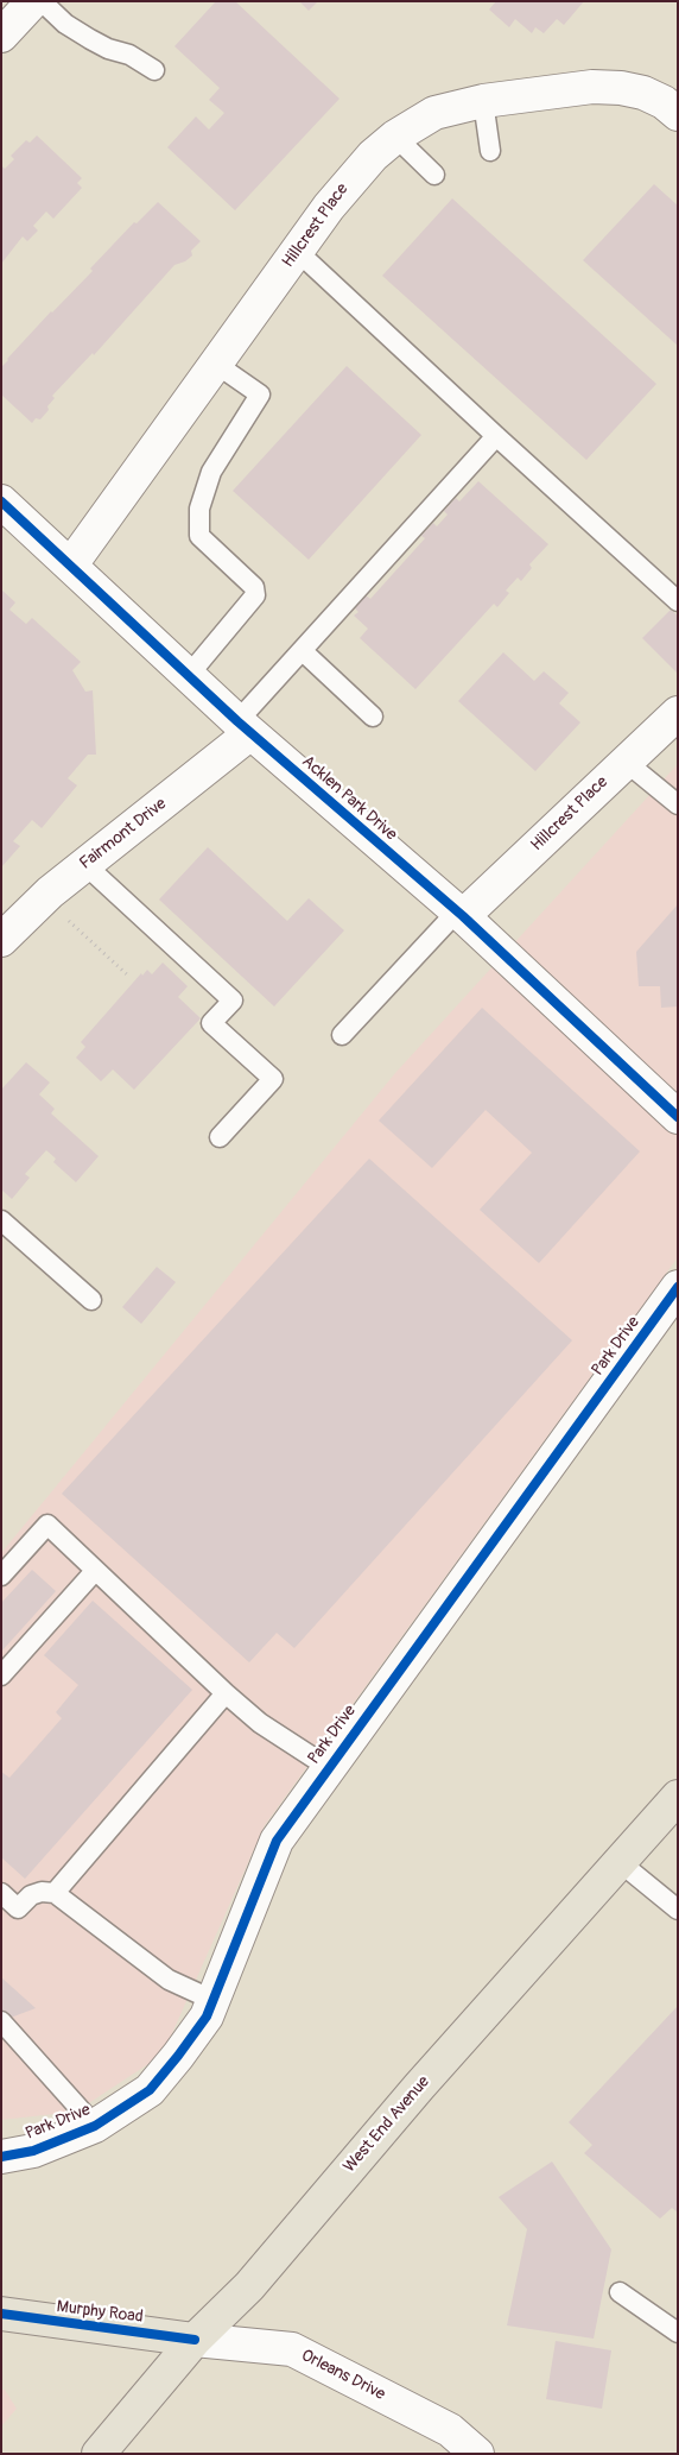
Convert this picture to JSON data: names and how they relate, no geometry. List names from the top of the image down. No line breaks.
{"streets":{"main road":["West End Avenue","Murphy Road"],"street":["Hillcrest Place","Acklen Park Drive","Fairmont Drive","Park Drive","Orleans Drive"]},"crossings":[["Hillcrest Place","Acklen Park Drive"],["Acklen Park Drive","Fairmont Drive"],["West End Avenue","Murphy Road"],["West End Avenue","Orleans Drive"],["Murphy Road","Orleans Drive"]]}
